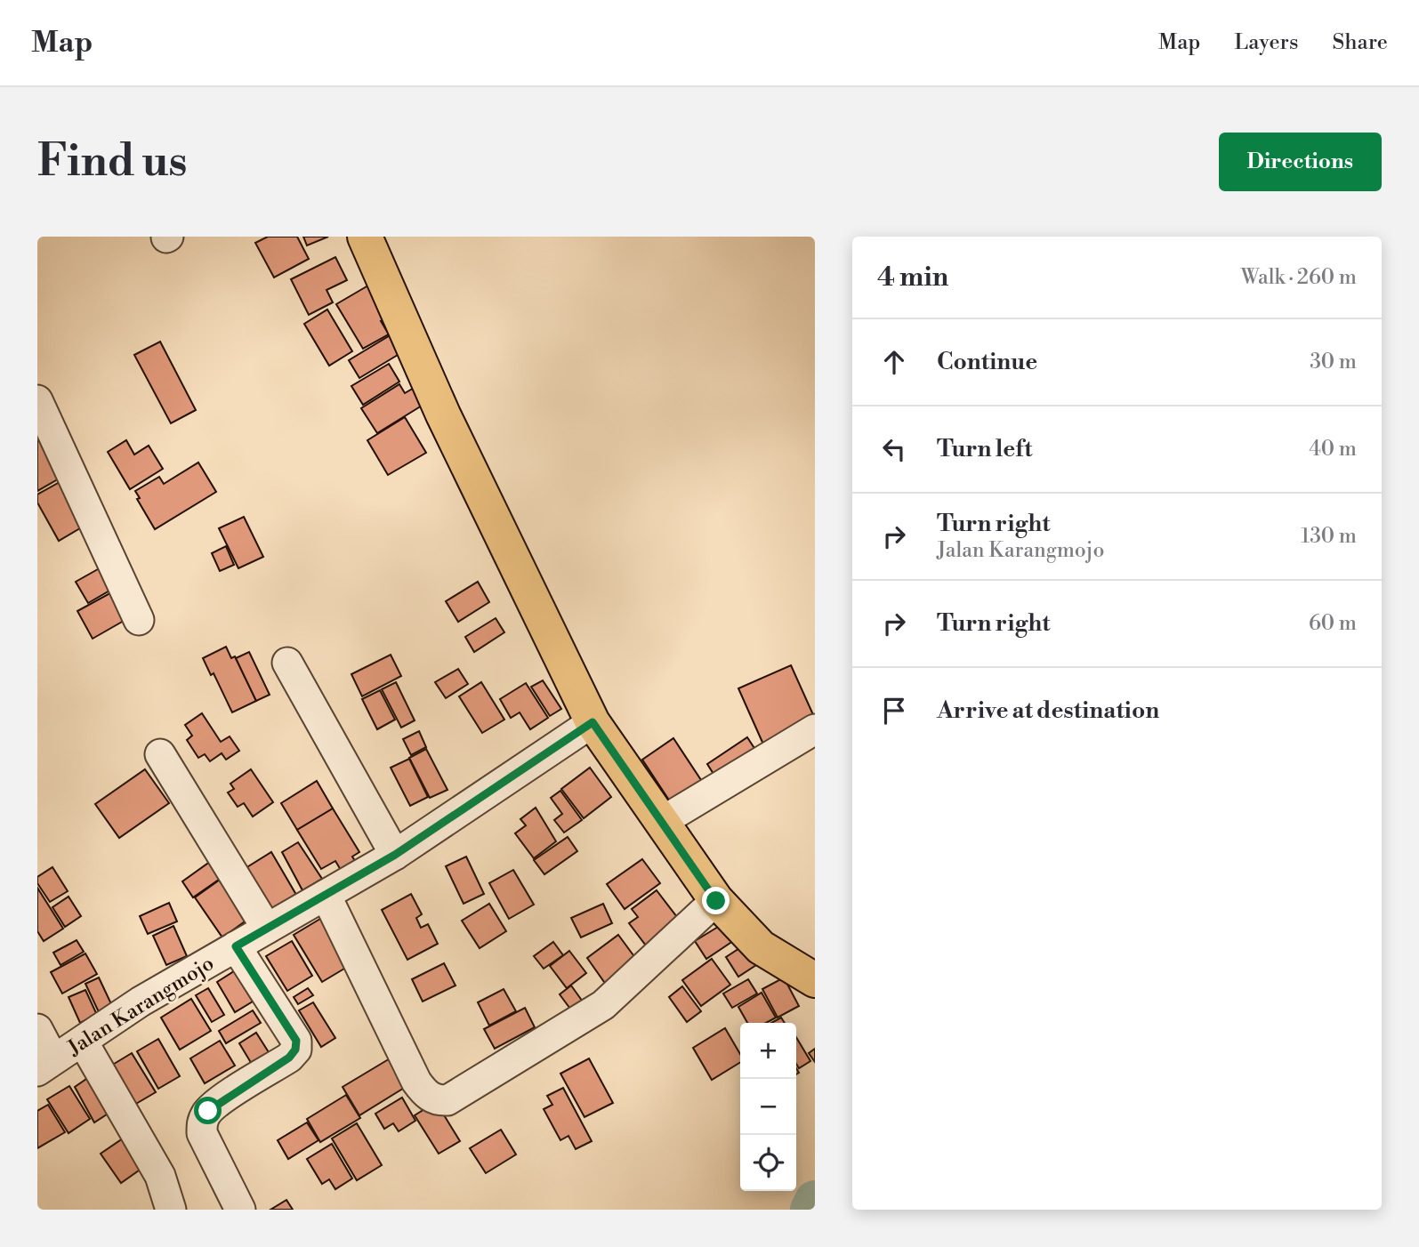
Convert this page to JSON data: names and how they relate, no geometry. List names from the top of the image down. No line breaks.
{"streets":{"street":["Jalan Karangmojo"]},"page":{"header":"Map","nav":["Map","Layers","Share"],"buttons":"Directions","title":"Find us","heading":["4 min","Walk · 260 m"],"list":[["Continue","30 m"],["Turn left","40 m"],["Turn right","Jalan Karangmojo","130 m"],["Turn right","60 m"],"Arrive at destination"],"map_buttons":["+","−"]}}
